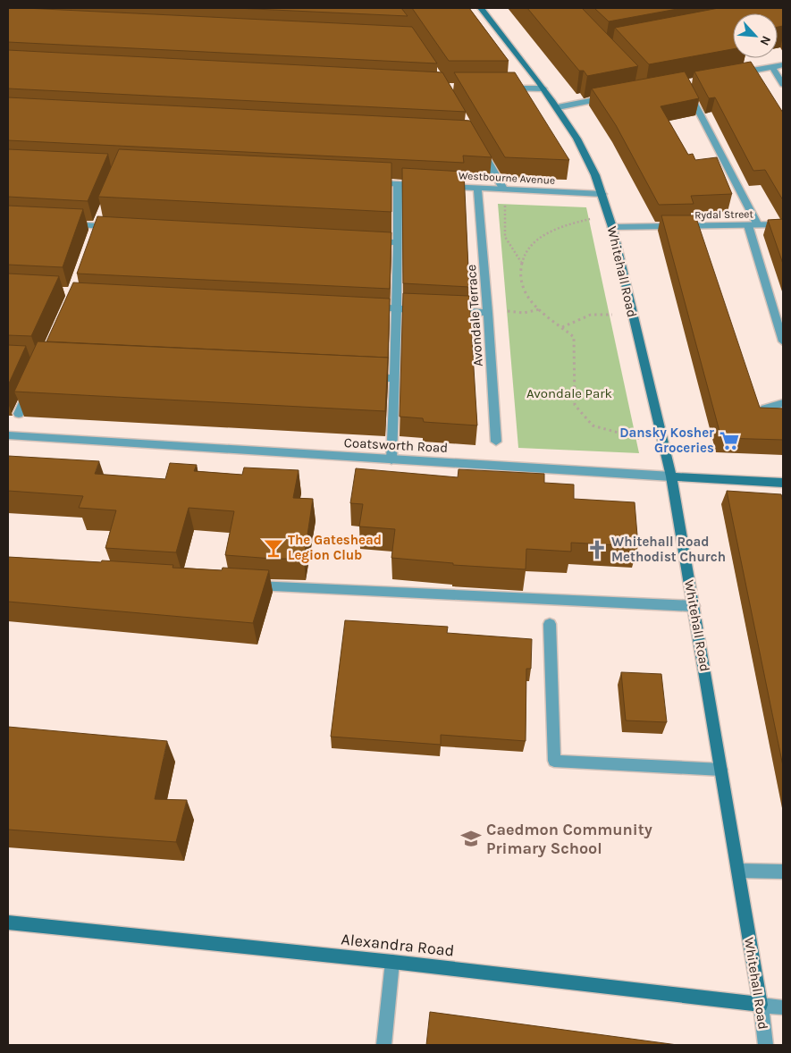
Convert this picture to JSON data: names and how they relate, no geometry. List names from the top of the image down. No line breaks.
{"streets":{"street":["Westbourne Avenue","Rydal Street","Whitehall Road","Avondale Terrace","Coatsworth Road","Alexandra Road"]},"crossings":[["Westbourne Avenue","Whitehall Road"],["Westbourne Avenue","Avondale Terrace"],["Rydal Street","Whitehall Road"],["Whitehall Road","Coatsworth Road"],["Whitehall Road","Alexandra Road"]],"parks":["Avondale Park"],"places":{"supermarket":["Dansky Kosher Groceries"],"bar":["The Gateshead Legion Club"],"church":["Whitehall Road Methodist Church"],"school or university":["Caedmon Community Primary School"]},"north":"bottom right"}
